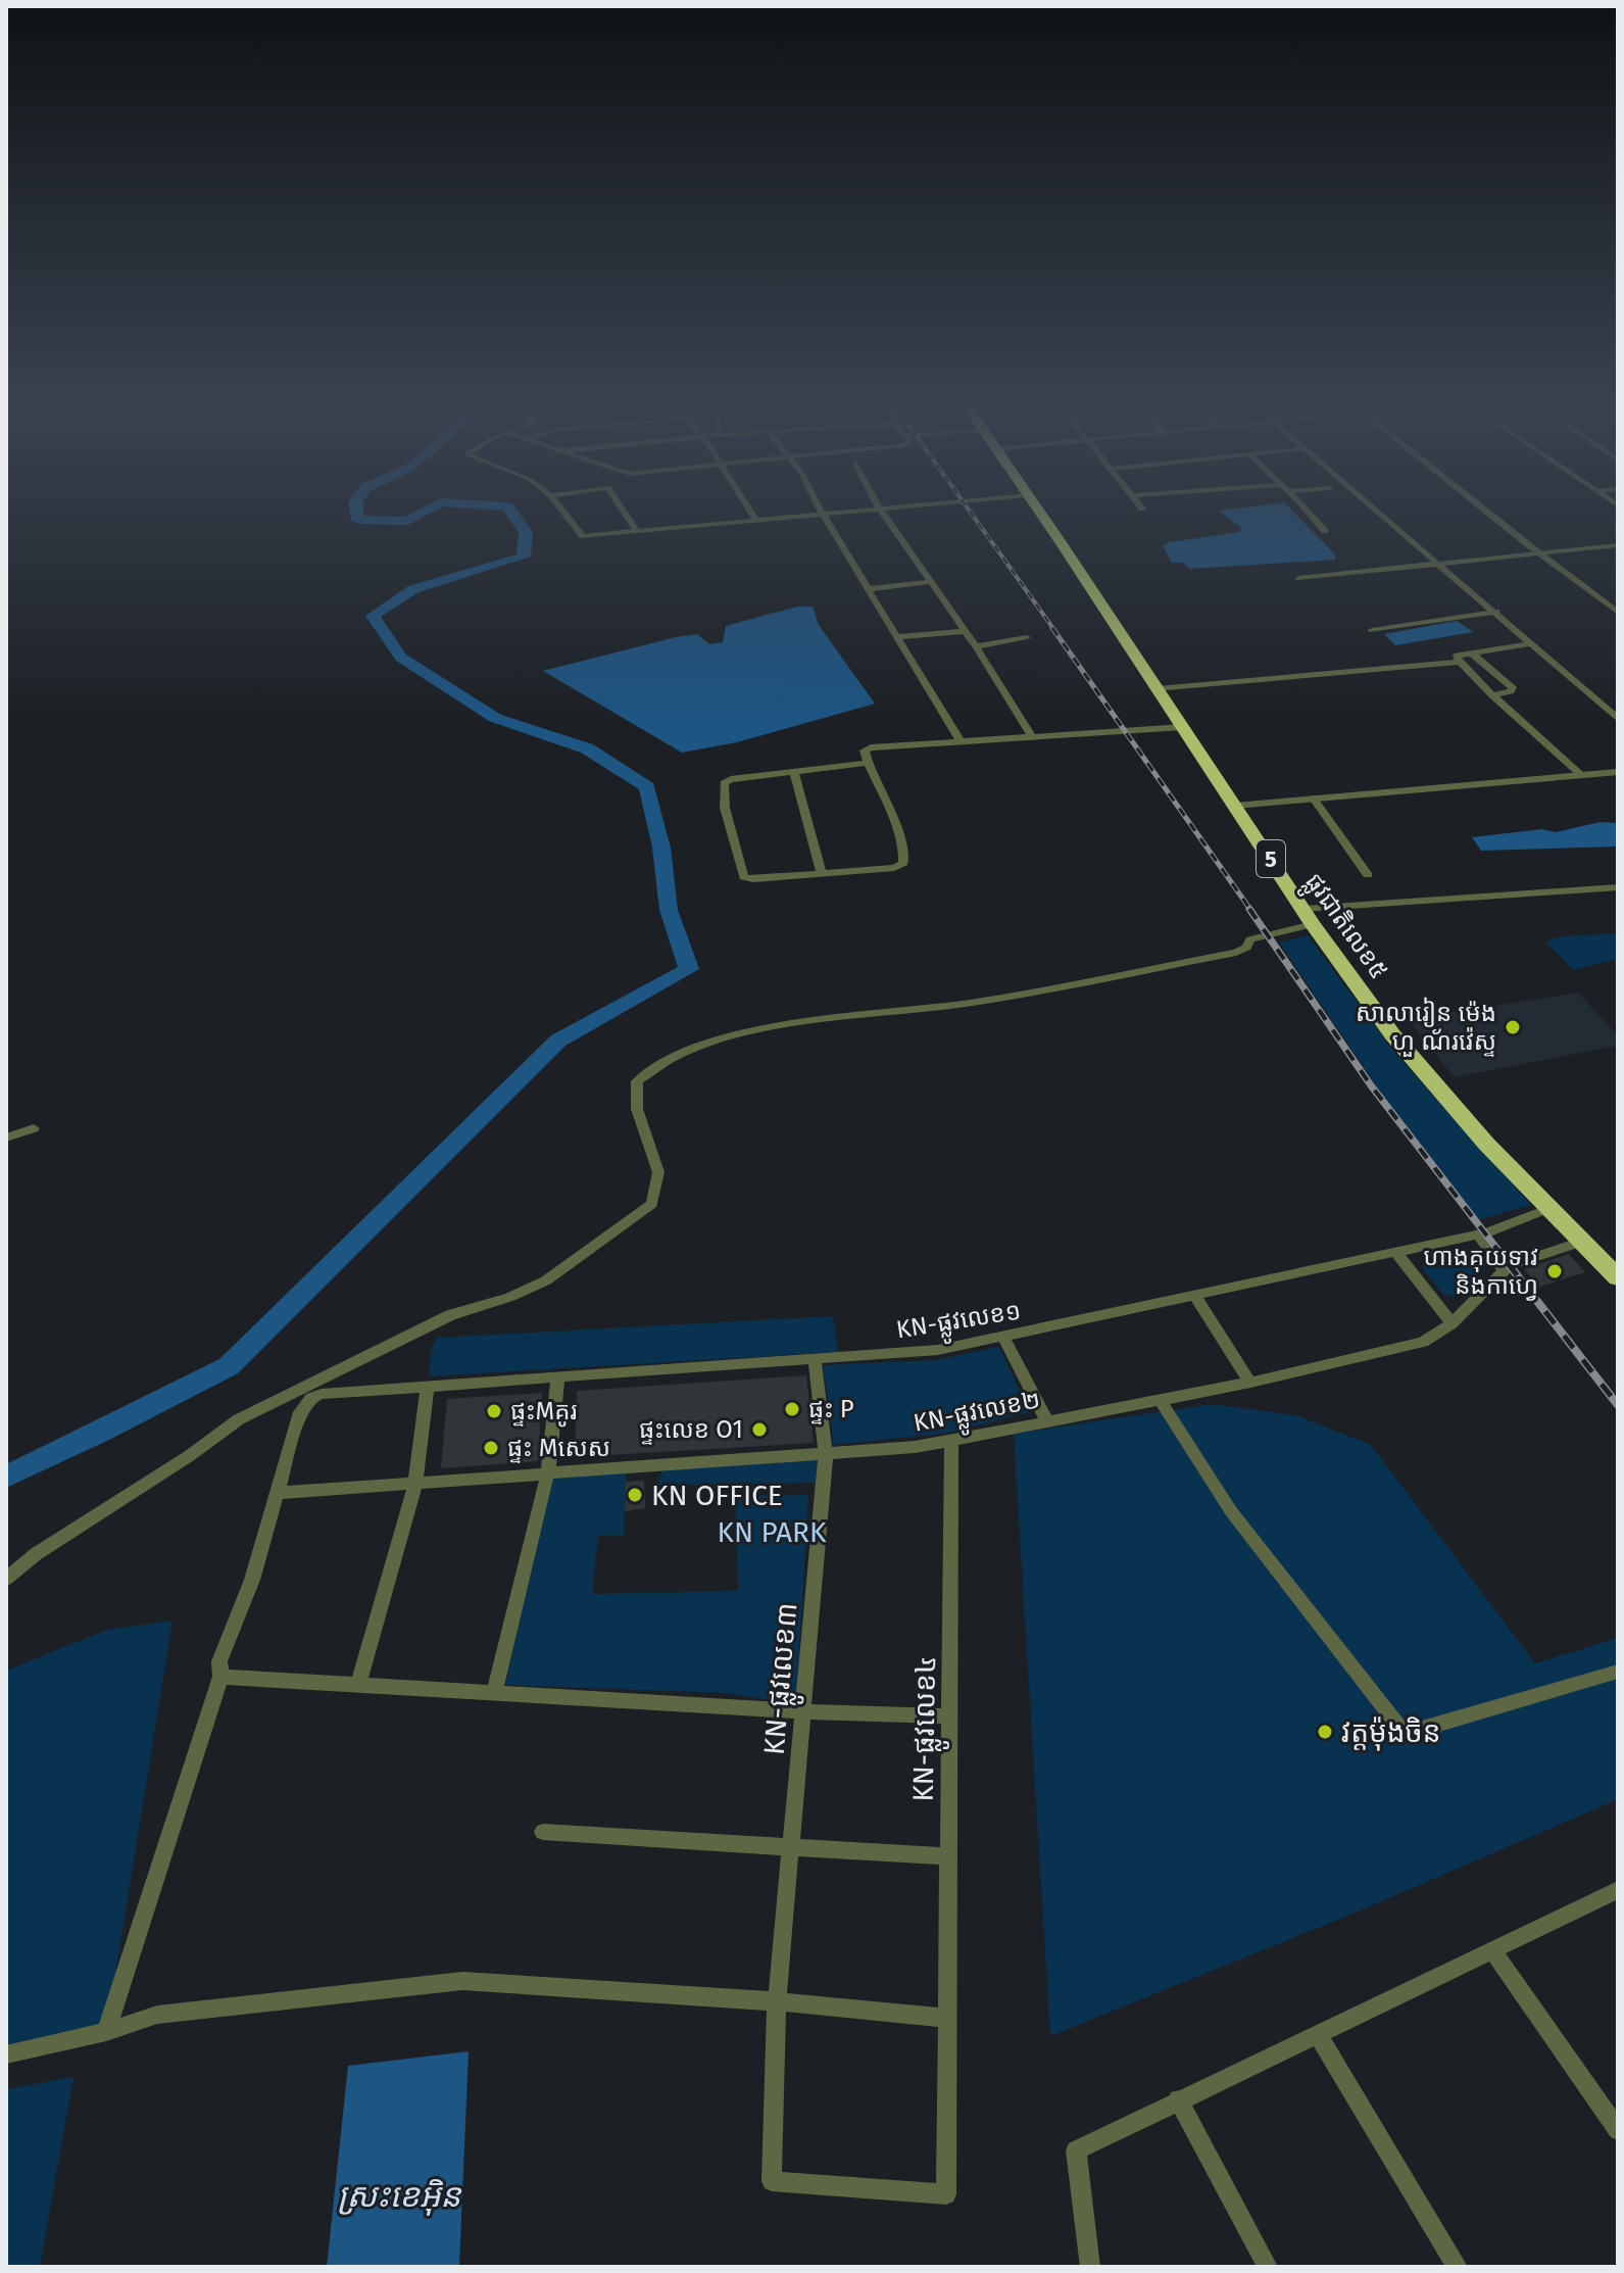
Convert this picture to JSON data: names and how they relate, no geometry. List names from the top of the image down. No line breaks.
{"streets":{"highway":["5","ផ្លូវជាតិលេខ៥"],"street":["KN-ផ្លូវលេខ១","KN-ផ្លូវលេខ២","KN-ផ្លូវលេខ៣","KN-ផ្លូវលេខ៤"]},"crossings":[["ផ្លូវជាតិលេខ៥","KN-ផ្លូវលេខ១"],["KN-ផ្លូវលេខ១","KN-ផ្លូវលេខ២"],["KN-ផ្លូវលេខ១","KN-ផ្លូវលេខ៣"],["KN-ផ្លូវលេខ២","KN-ផ្លូវលេខ៣"],["KN-ផ្លូវលេខ២","KN-ផ្លូវលេខ៤"],["KN-ផ្លូវលេខ៣","KN-ផ្លូវលេខ៤"]],"water":["ស្រះខេអ៊ិន"],"parks":["KN PARK"],"places":["សាលារៀន ម៉េង ហួ ណ័រវ៉េស្ទ","ហាងគុយទាវ និងកាហ្វេ","ផ្ទះ P","ផ្ទះMគូរ","ផ្ទះលេខ O1","ផ្ទះ Mសេស","KN OFFICE","វត្តម៉ុងចិន"]}
